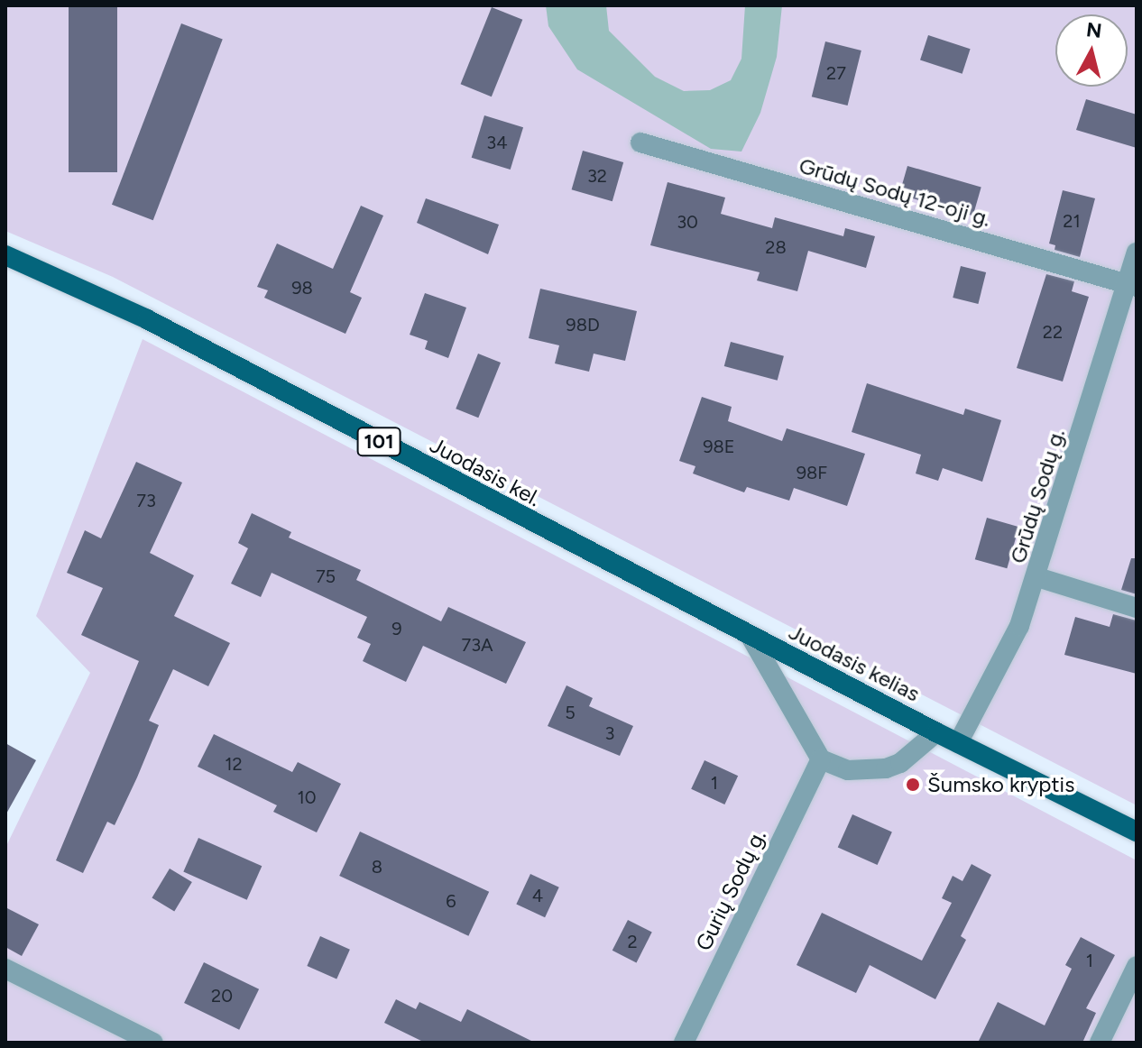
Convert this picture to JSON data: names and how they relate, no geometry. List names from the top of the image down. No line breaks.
{"streets":{"main road":["101","Juodasis kel.","Juodasis kelias"],"street":["Grūdų Sodų 12-oji g.","Grūdų Sodų g.","Gurių Sodų g."]},"crossings":[["Grūdų Sodų 12-oji g.","Grūdų Sodų g."],["101","Grūdų Sodų g."],["101","Juodasis kelias"],["Juodasis kel.","Juodasis kelias"]],"places":["Šumsko kryptis"],"house_numbers":["27","34","32","21","30","28","98","98D","22","98E","98F","73","75","9","73A","5","3","12","1","10","8","4","6","2","1","20"],"north":"top"}
